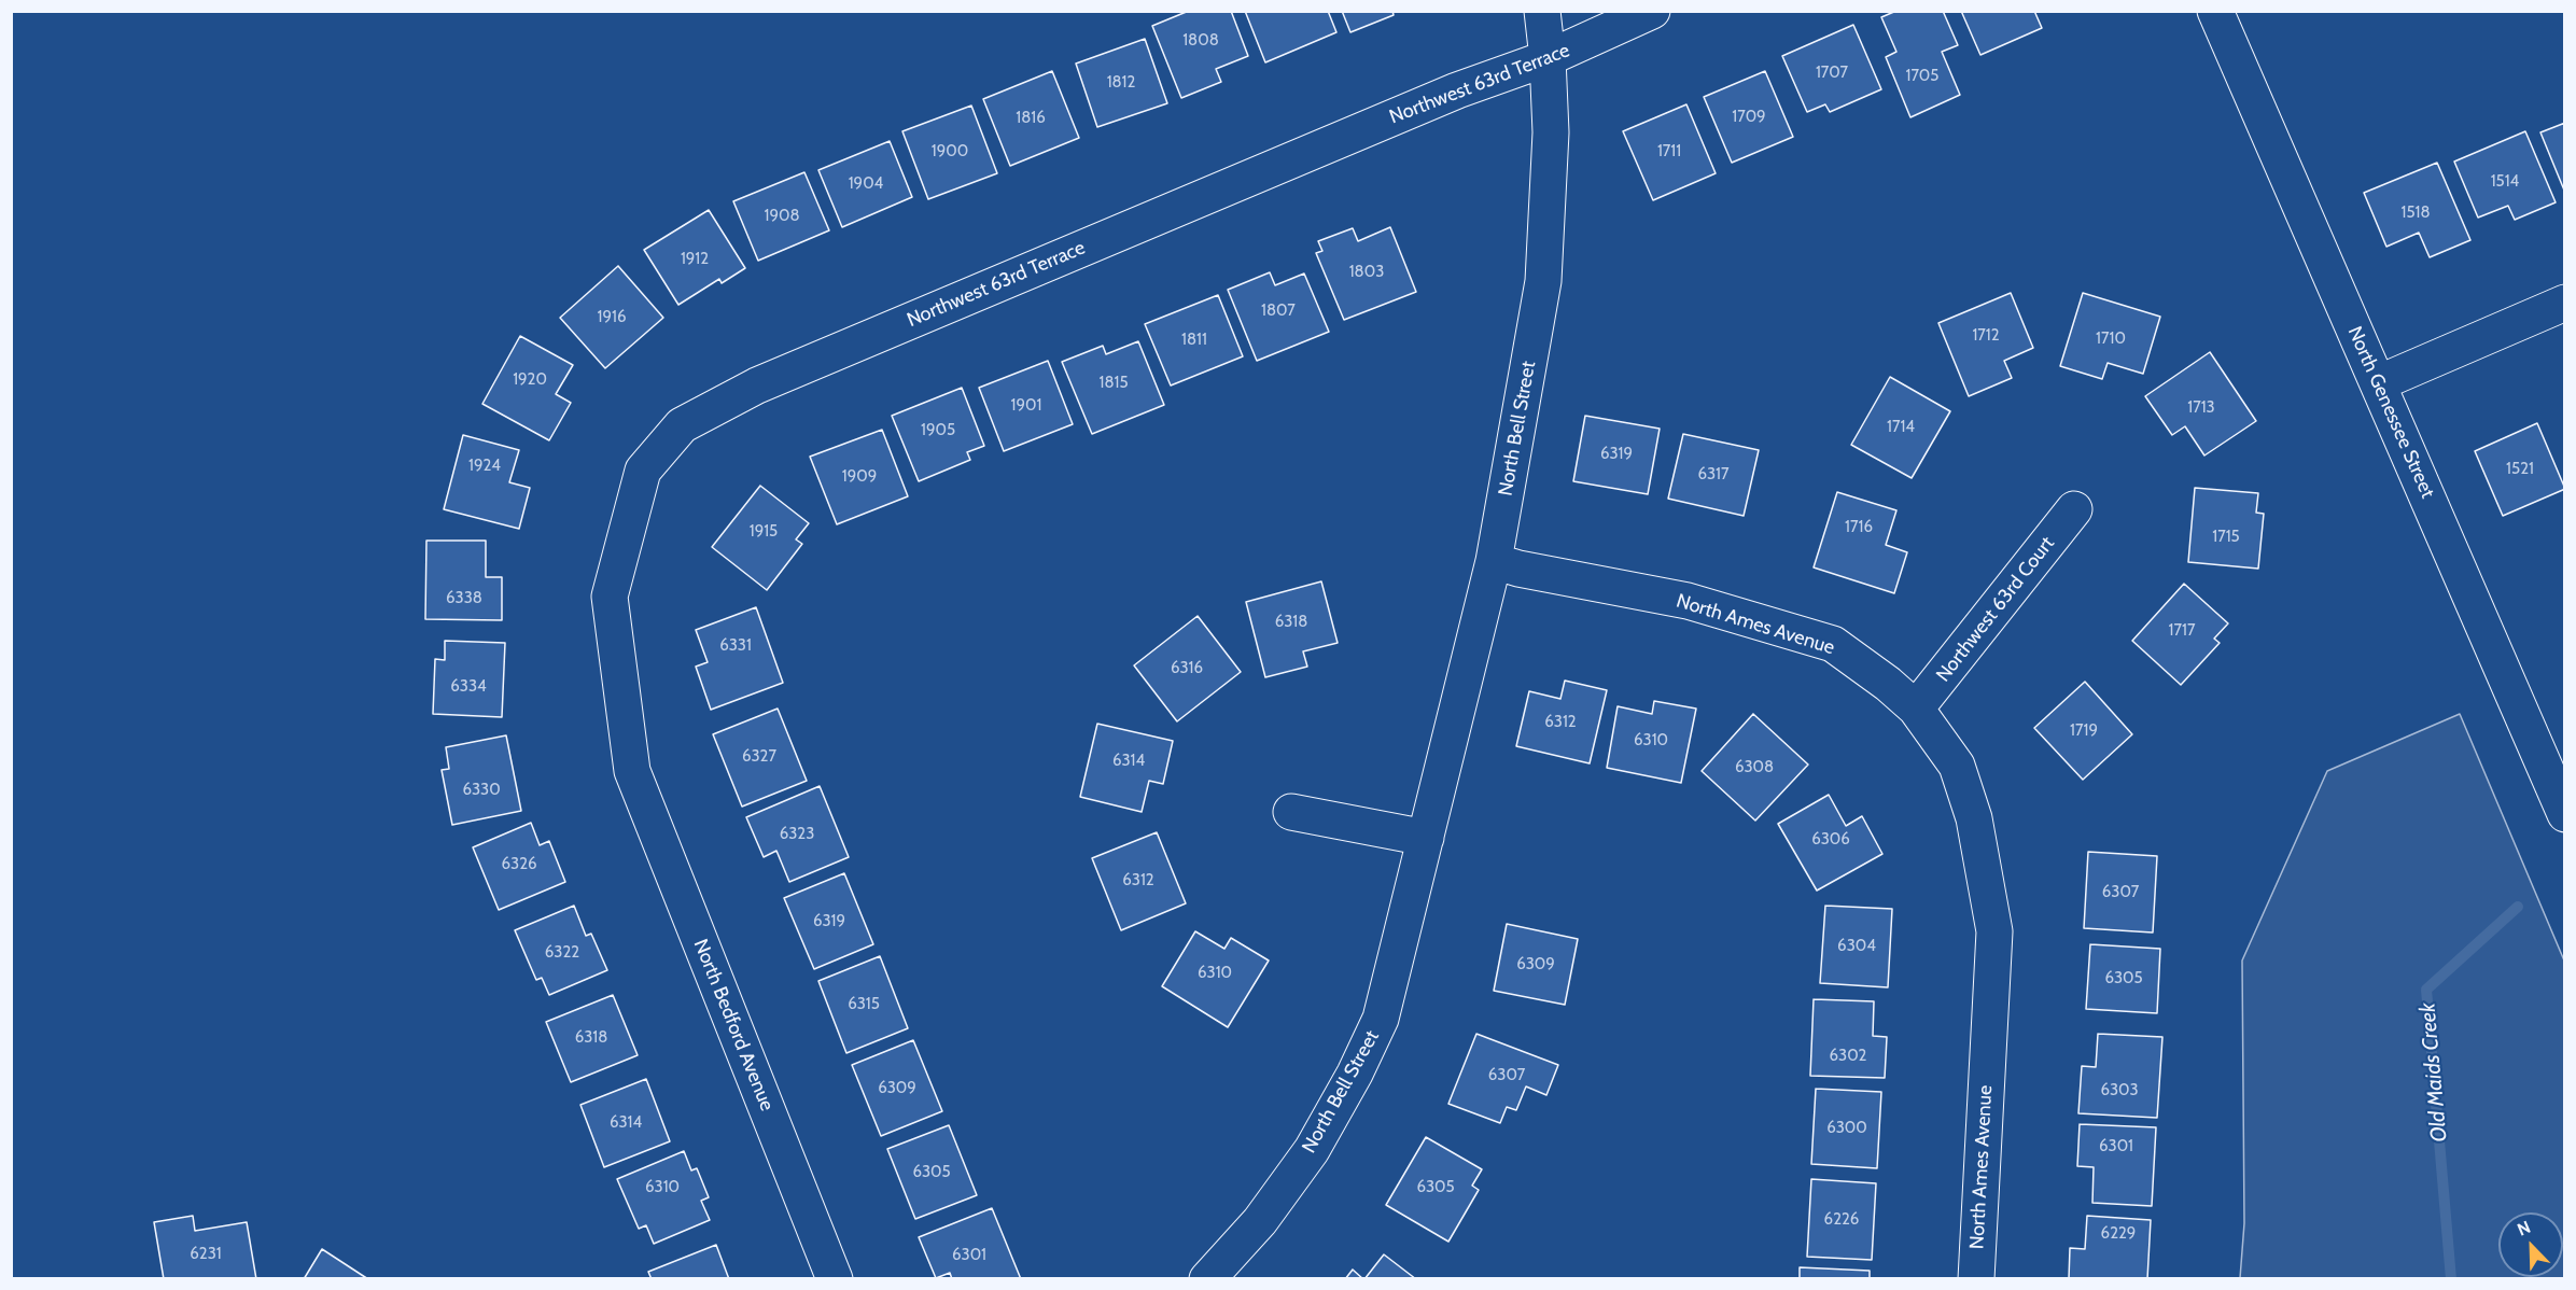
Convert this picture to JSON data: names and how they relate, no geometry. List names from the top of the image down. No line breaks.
{"streets":{"street":["Northwest 63rd Terrace","North Genessee Street","North Bell Street","Northwest 63rd Court","North Ames Avenue","North Bedford Avenue"]},"crossings":[["Northwest 63rd Terrace","North Bell Street"],["Northwest 63rd Terrace","North Bedford Avenue"],["North Bell Street","North Ames Avenue"],["Northwest 63rd Court","North Ames Avenue"]],"water":["Old Maids Creek"],"house_numbers":["1808","1707","1705","1812","1709","1816","1900","1711","1514","1904","1518","1908","1912","1803","1807","1916","1712","1710","1811","1920","1815","1901","1713","1714","1905","6319","1924","1521","6317","1909","1716","1915","1715","6338","6318","1717","6331","6316","6334","6312","1719","6310","6327","6314","6308","6330","6323","6306","6326","6312","6307","6319","6304","6322","6309","6310","6305","6315","6318","6302","6307","6309","6303","6314","6300","6301","6305","6310","6305","6226","6229","6231","6301"],"north":"top left"}
